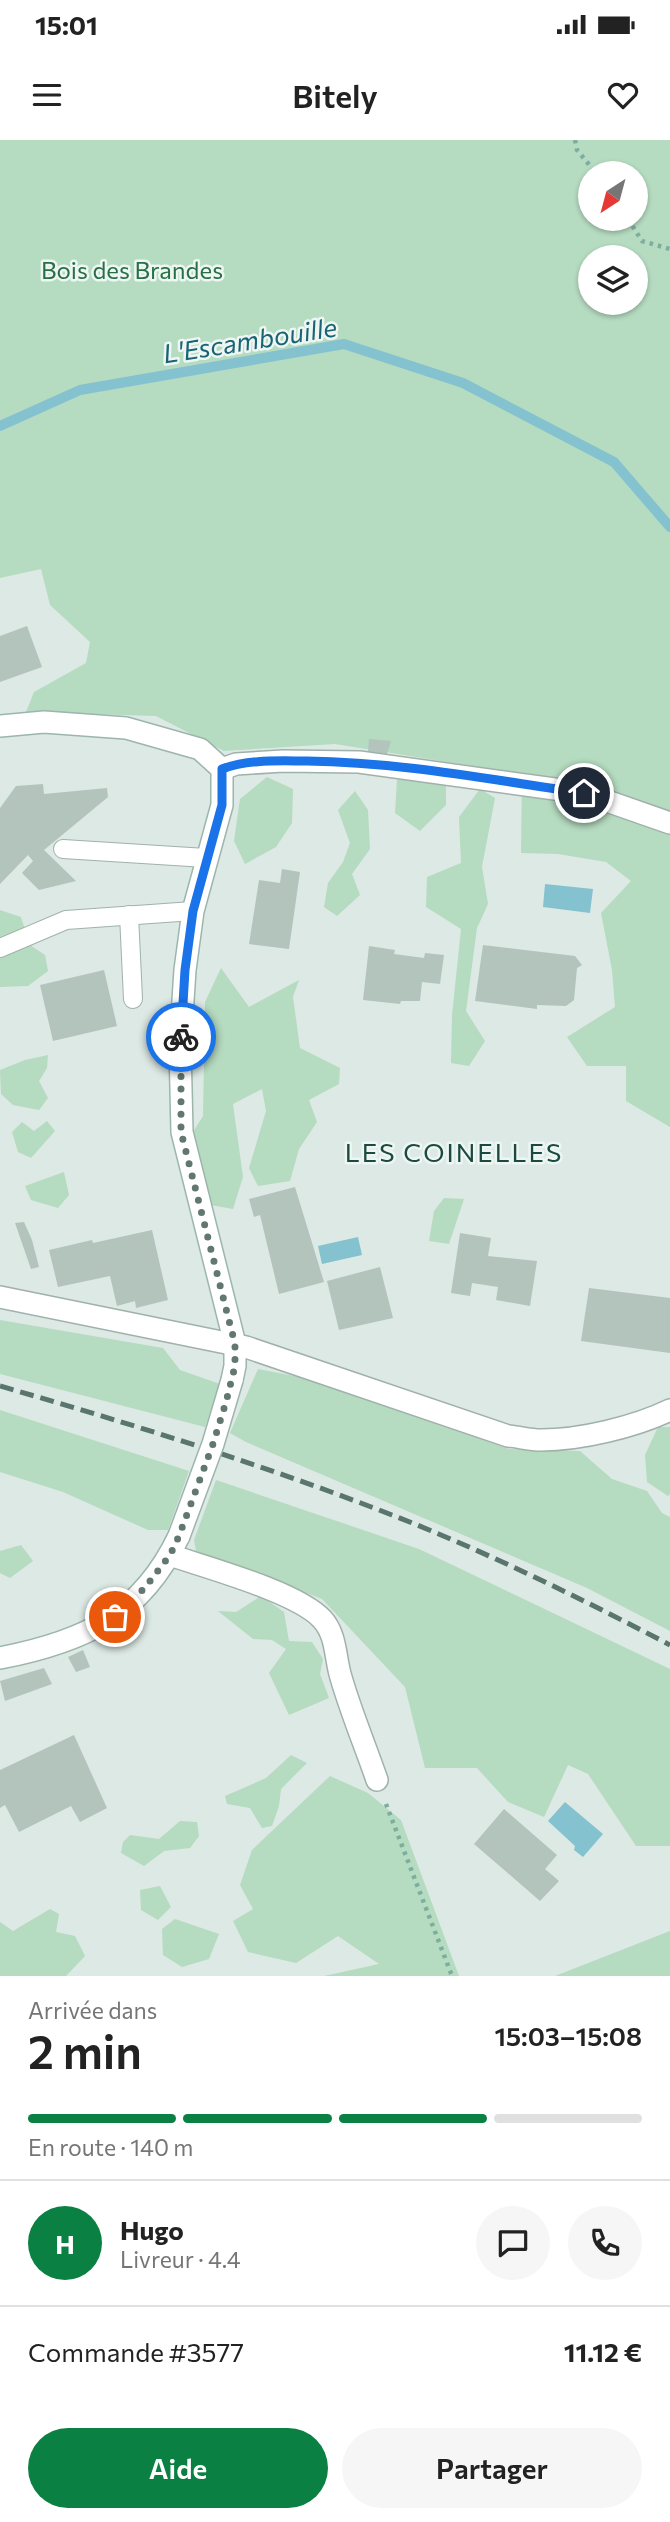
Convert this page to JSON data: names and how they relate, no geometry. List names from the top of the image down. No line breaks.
{"districts":["LES COINELLES"],"water":["L'Escambouille"],"parks":["Bois des Brandes"],"north":"bottom left","page":{"status":"15:01","header":"Bitely","heading":["2 min","Arrivée dans","15:03–15:08"],"panel":["Hugo","Livreur · 4.4","Commande #3577","11.12 €"],"bar":"En route · 140 m","round":"H","buttons":["Aide","Partager"]}}
